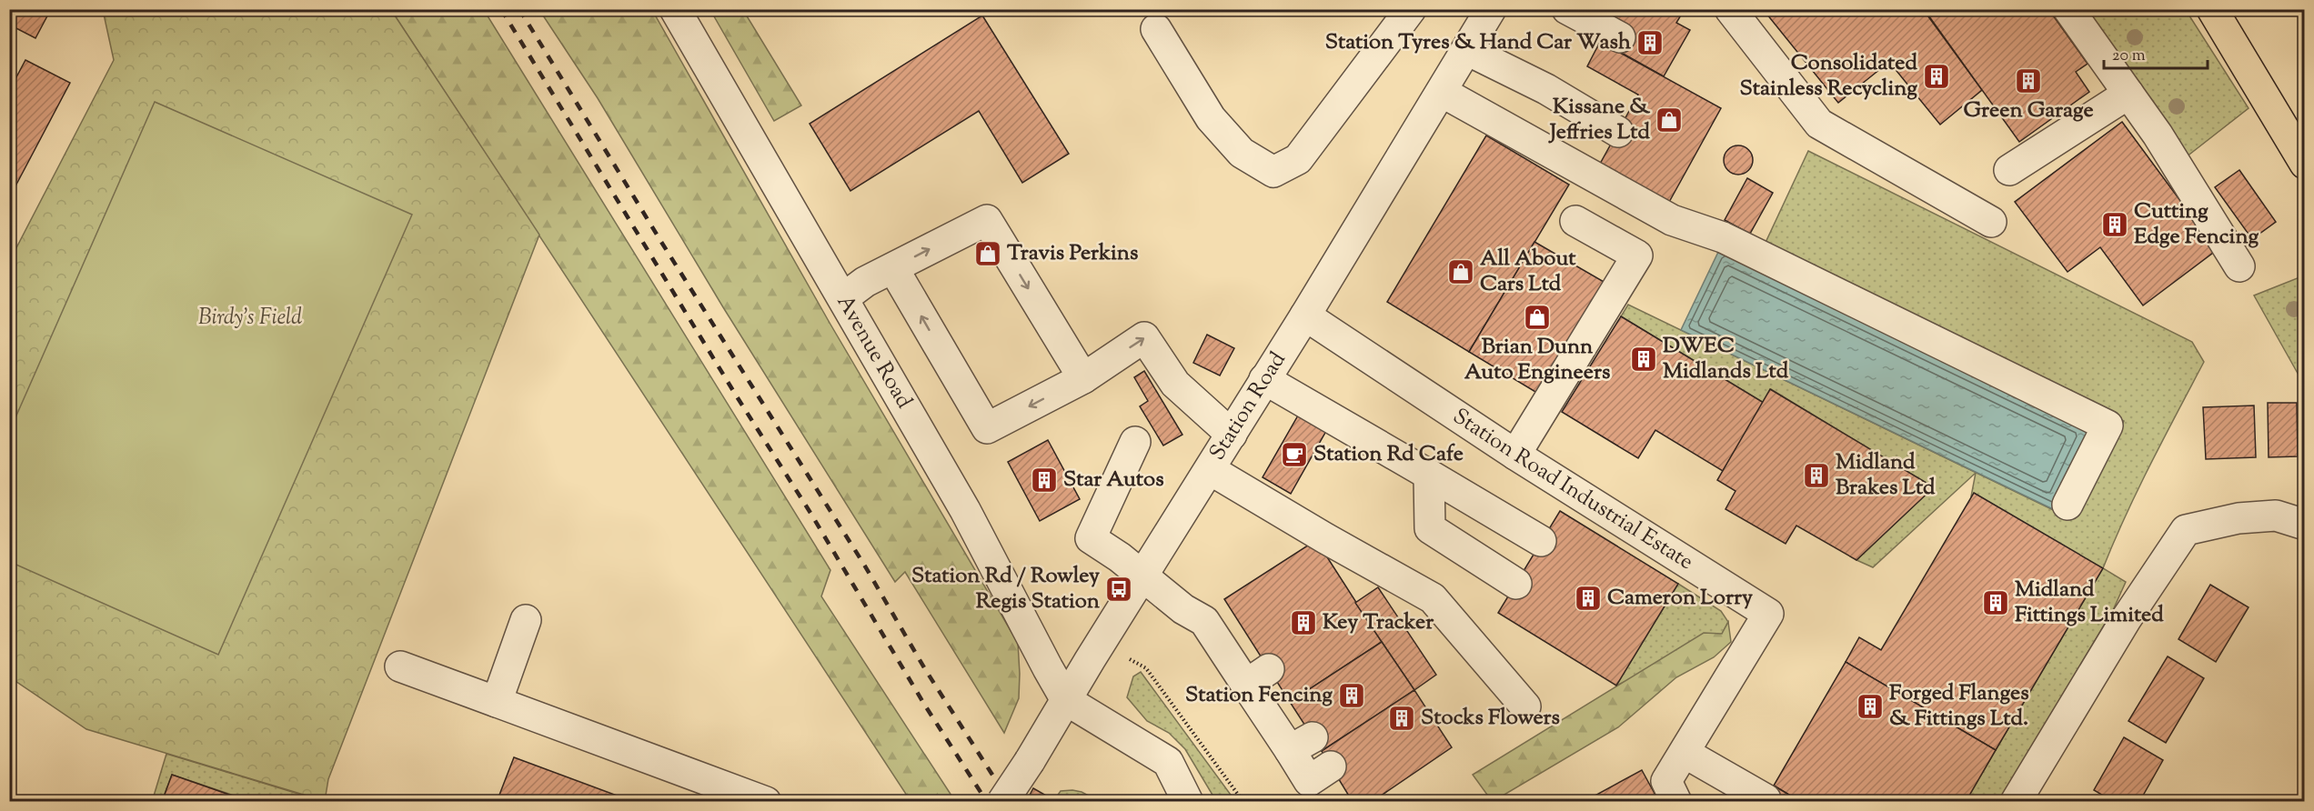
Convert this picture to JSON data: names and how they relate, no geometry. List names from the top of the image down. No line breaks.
{"streets":{"street":["Avenue Road","Station Road","Station Road Industrial Estate"]},"crossings":[["Avenue Road","Station Road"],["Station Road","Station Road Industrial Estate"]],"parks":["Birdy's Field"],"places":{"building":["Station Tyres & Hand Car Wash","Consolidated Stainless Recycling","Green Garage","Cutting Edge Fencing","DWEC Midlands Ltd","Midland Brakes Ltd","Star Autos","Cameron Lorry","Midland Fittings Limited","Key Tracker","Station Fencing","Forged Flanges & Fittings Ltd.","Stocks Flowers"],"shop":["Kissane & Jeffries Ltd","Travis Perkins","All About Cars Ltd","Brian Dunn Auto Engineers"],"cafe":["Station Rd Cafe"],"bus stop":["Station Rd / Rowley Regis Station"]},"scale_bar":"20 m"}
